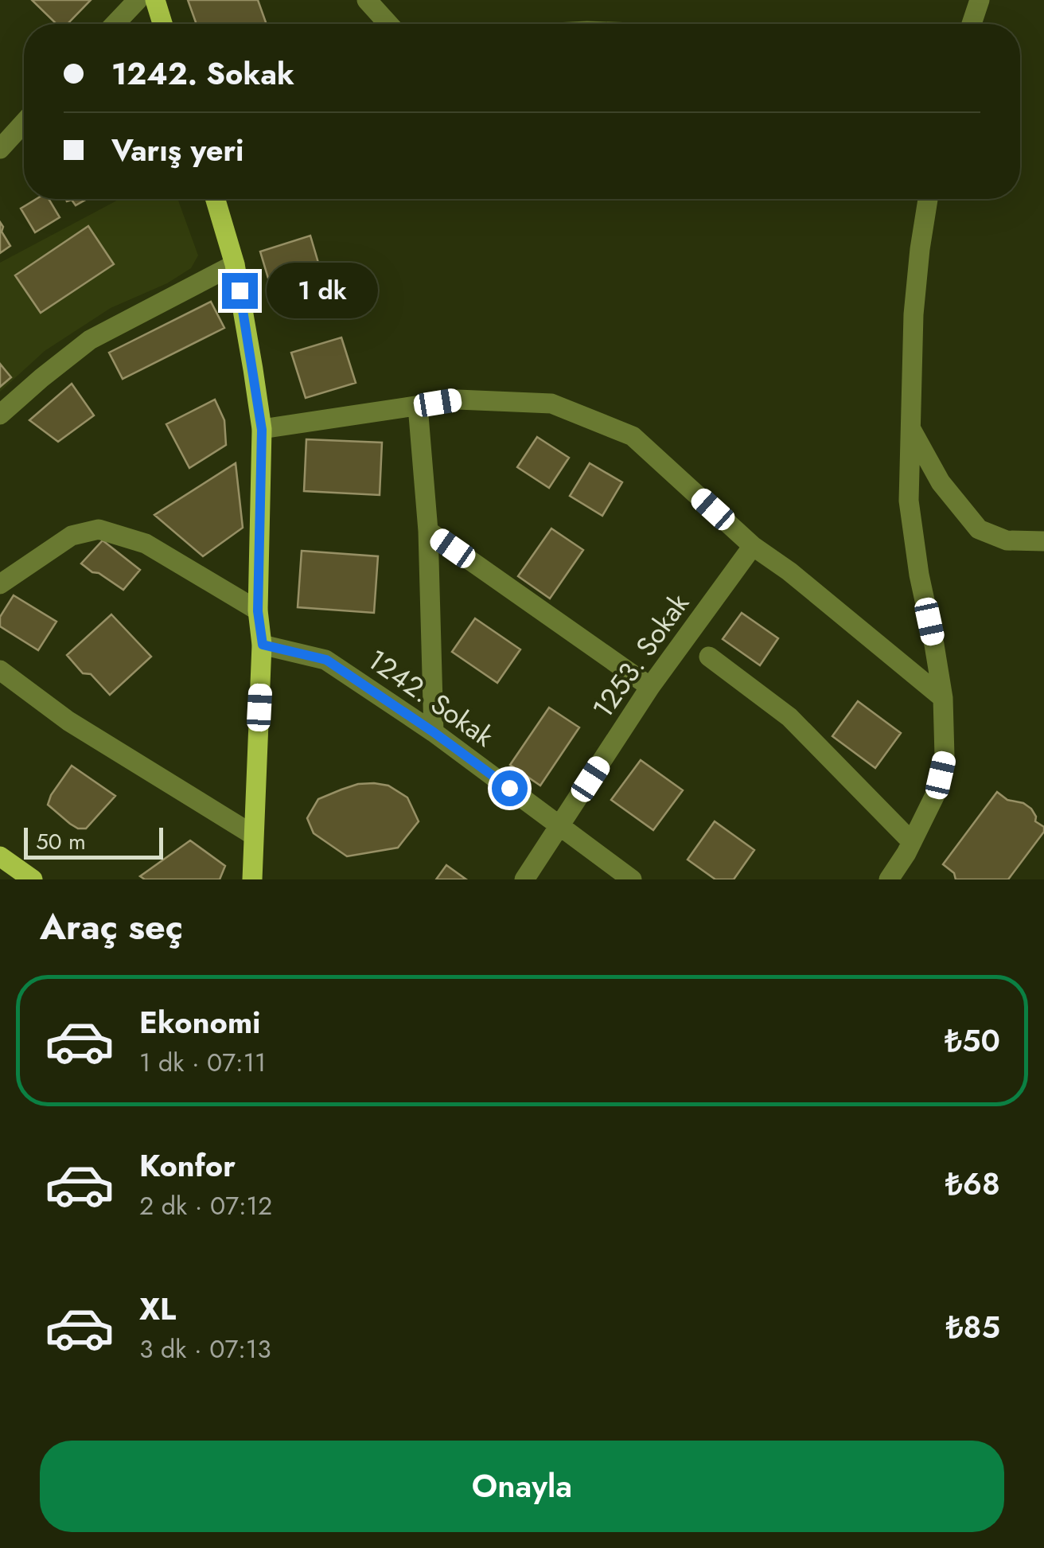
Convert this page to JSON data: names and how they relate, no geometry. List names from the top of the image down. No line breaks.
{"streets":{"street":["1253. Sokak","1242. Sokak"]},"crossings":[["1253. Sokak","1242. Sokak"]],"scale_bar":"50 m","page":{"banner":["1242. Sokak","Varış yeri"],"bubble":"1 dk","scale":"50 m","heading":"Araç seç","list":[{"name":"Ekonomi","note":"1 dk · 07:11","value":"₺50"},{"name":"Konfor","note":"2 dk · 07:12","value":"₺68"},{"name":"XL","note":"3 dk · 07:13","value":"₺85"}],"buttons":"Onayla"}}
